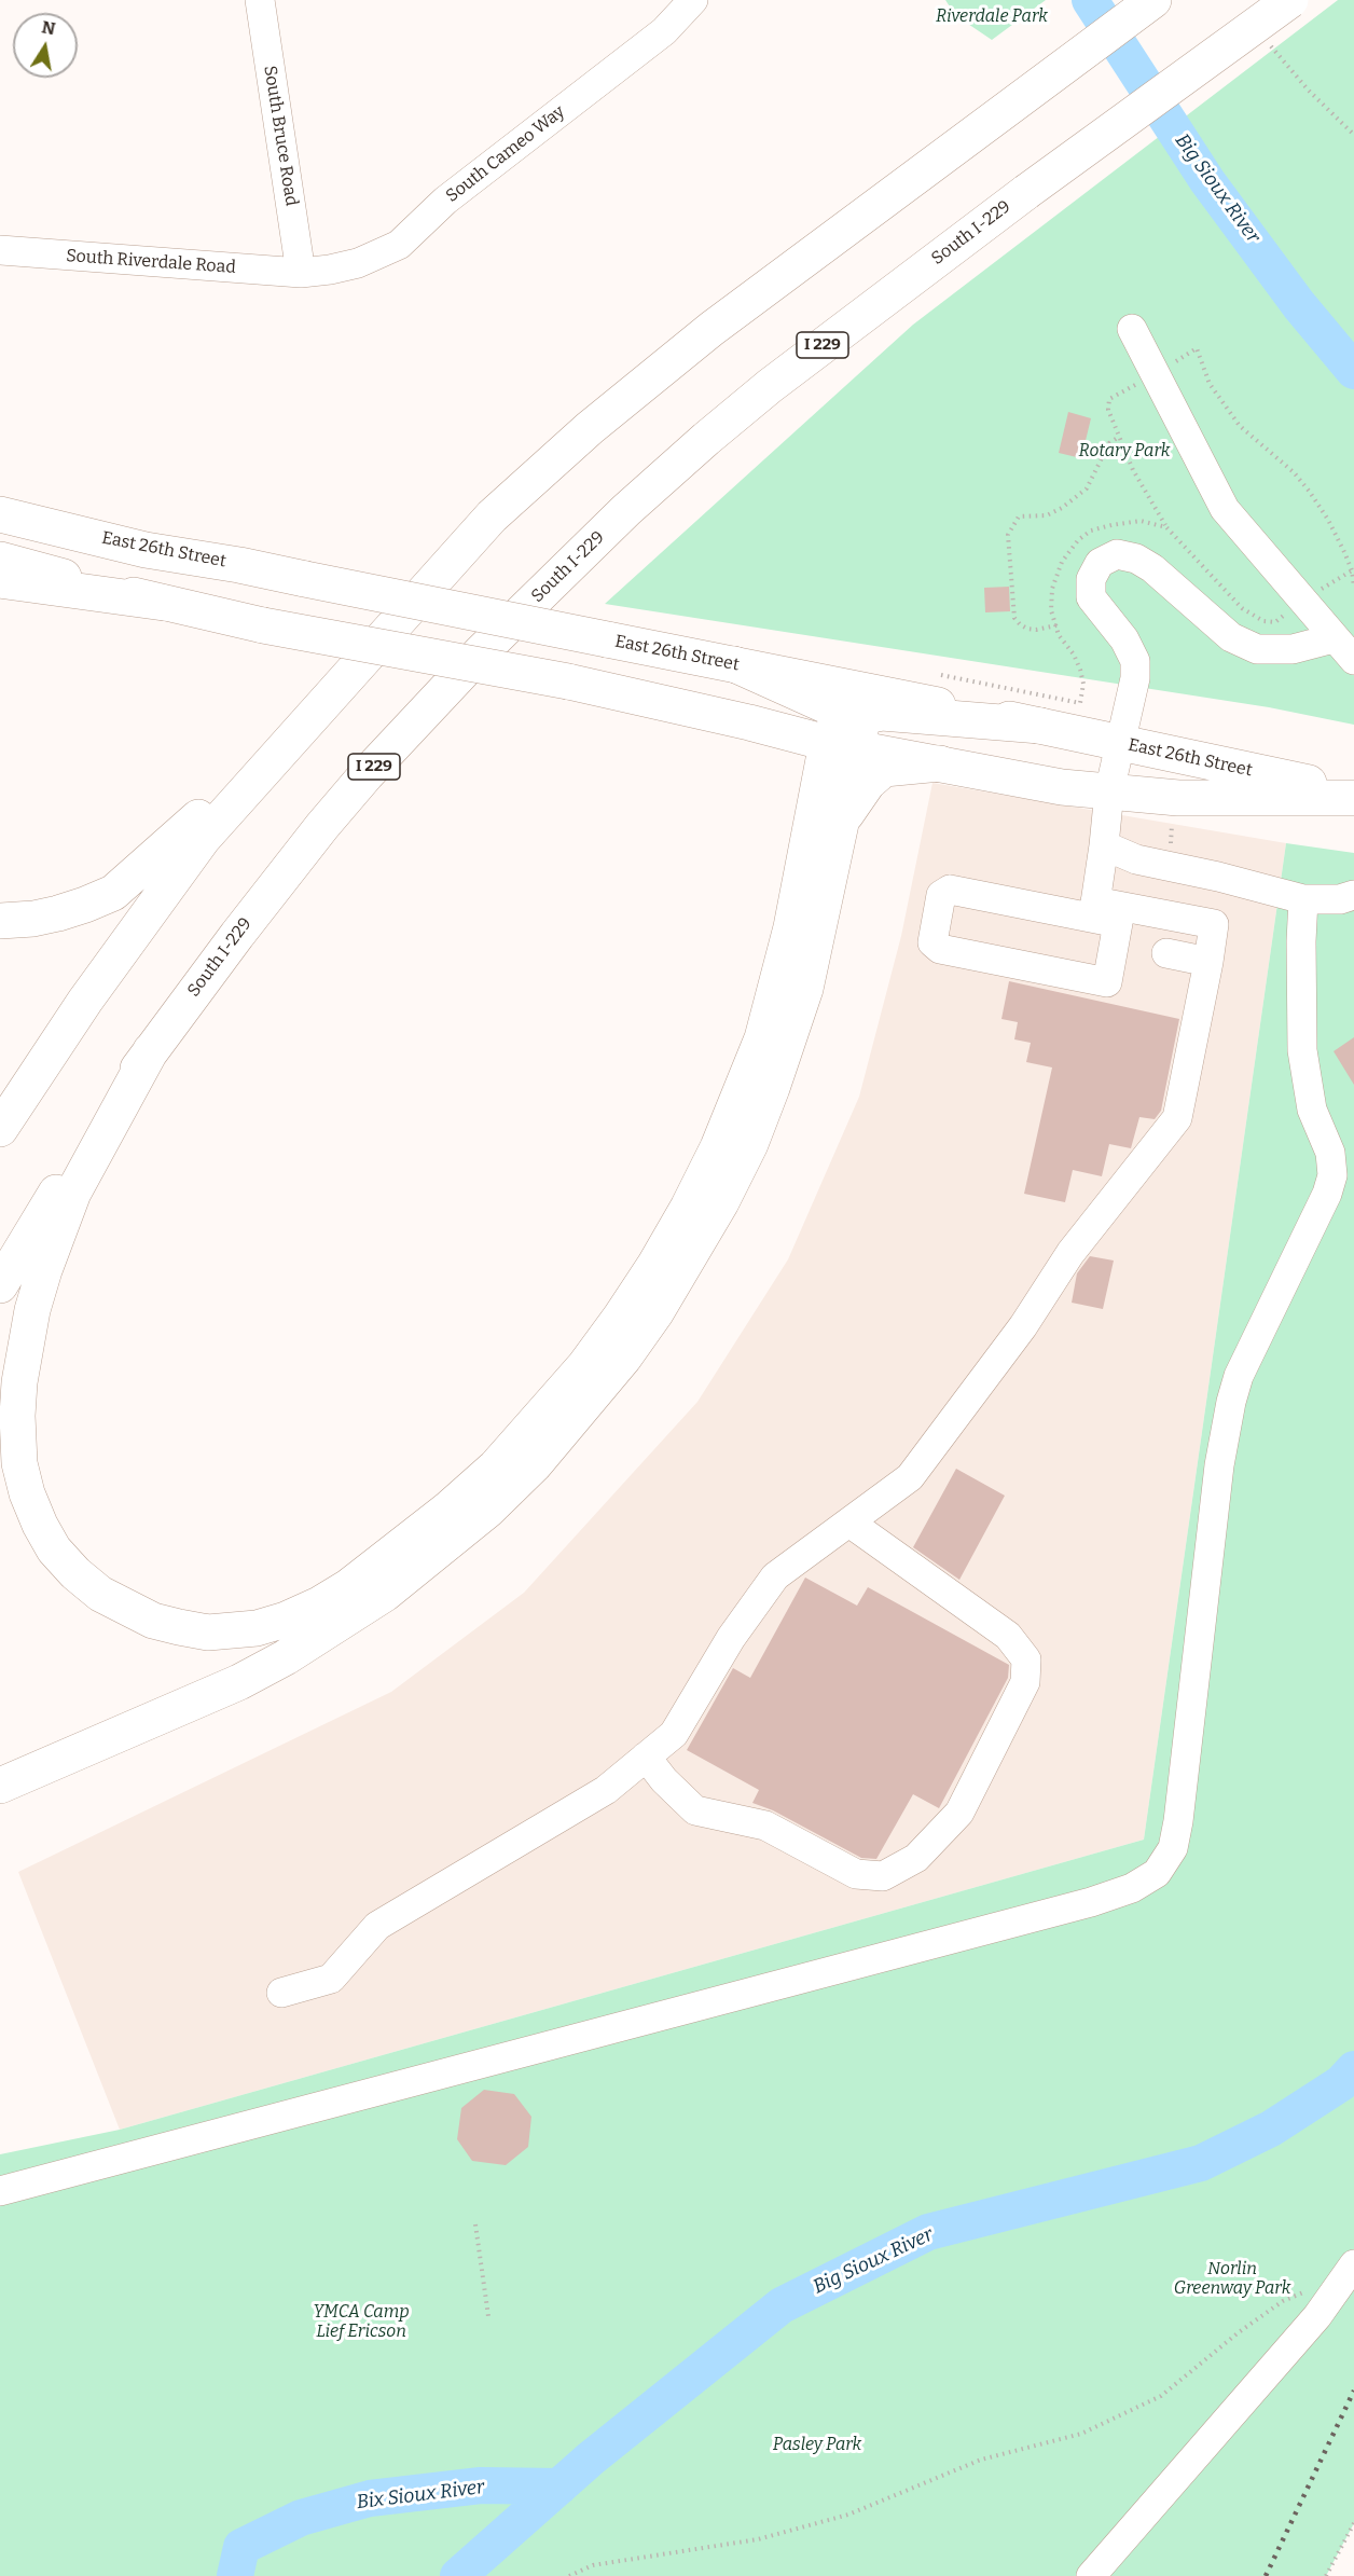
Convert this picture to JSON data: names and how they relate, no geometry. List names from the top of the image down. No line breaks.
{"streets":{"main road":["South I-229","I 229","East 26th Street"],"street":["South Bruce Road","South Cameo Way","South Riverdale Road"]},"crossings":[["South Bruce Road","South Cameo Way"],["South Bruce Road","South Riverdale Road"],["South Cameo Way","South Riverdale Road"]],"water":["Big Sioux River","Bix Sioux River"],"parks":["Riverdale Park","Rotary Park","Norlin Greenway Park","YMCA Camp Lief Ericson","Pasley Park"],"north":"top"}
